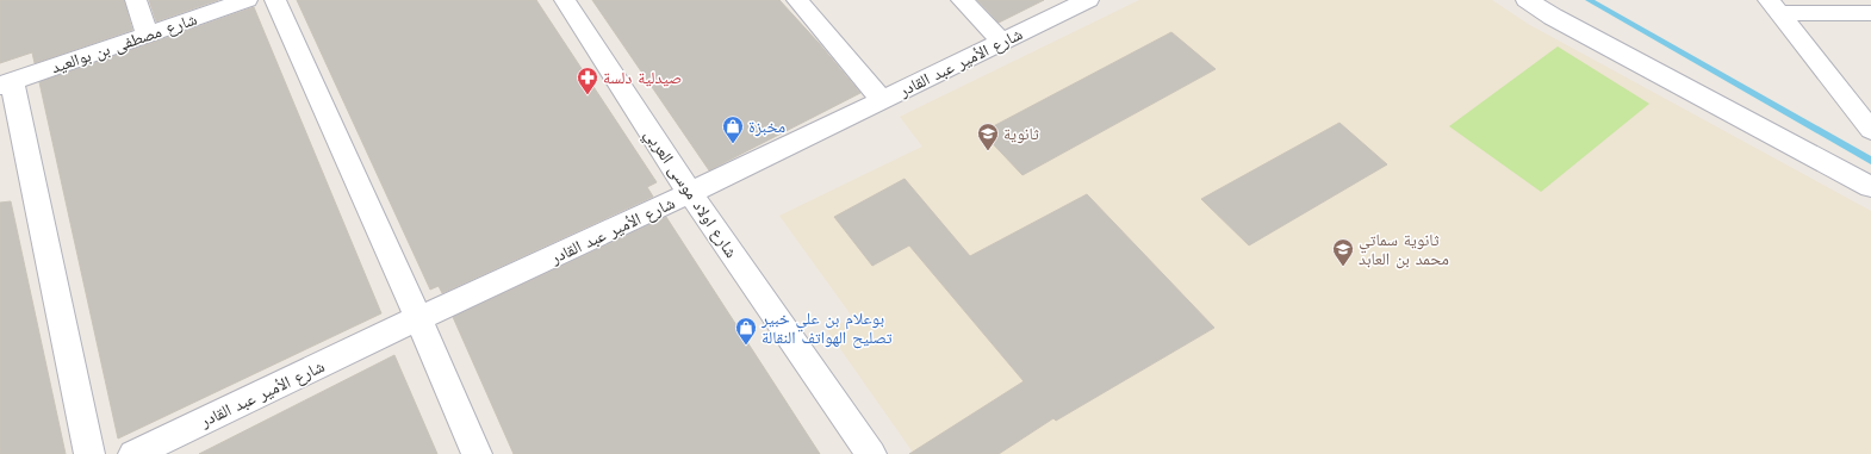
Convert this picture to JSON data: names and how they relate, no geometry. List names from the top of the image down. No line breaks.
{"streets":{"street":["شارع مصطفى بن بوالعيد","شارع الأمير عبد القادر","شارع اولاد موسى العربي"]},"crossings":[["شارع الأمير عبد القادر","شارع اولاد موسى العربي"]],"places":{"pharmacy":["صيدلية دلسة"],"shop":["مخبزة","بوعلام بن علي خبير تصليح الهواتف النقالة"],"school or university":["ثانوية","ثانوية سماتي محمد بن العابد"]}}
